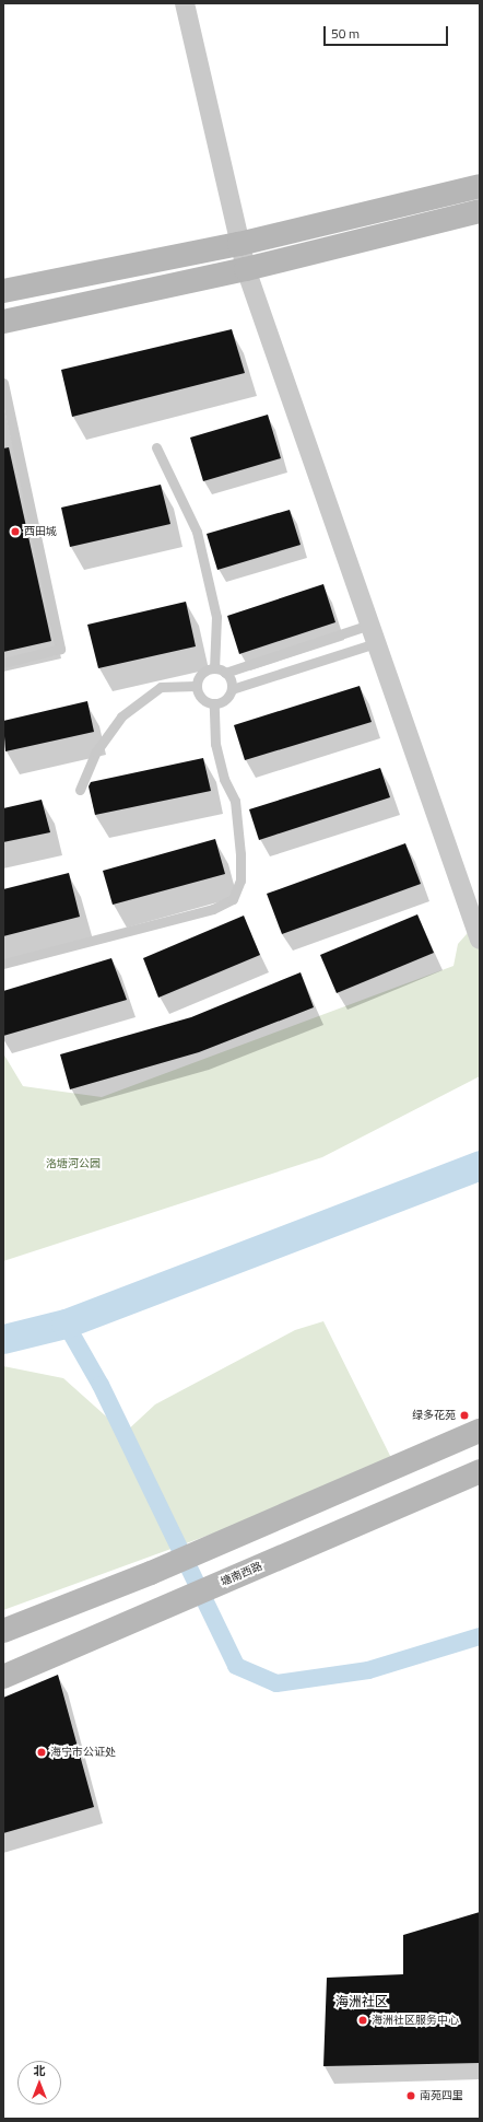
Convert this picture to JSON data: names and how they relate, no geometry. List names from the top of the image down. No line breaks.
{"streets":{"main road":["塘南西路"]},"districts":["海洲社区"],"parks":["洛塘河公园"],"places":["西田城","绿多花苑","海宁市公证处","海洲社区服务中心","南苑四里"],"scale_bar":"50 m","north":"top"}
